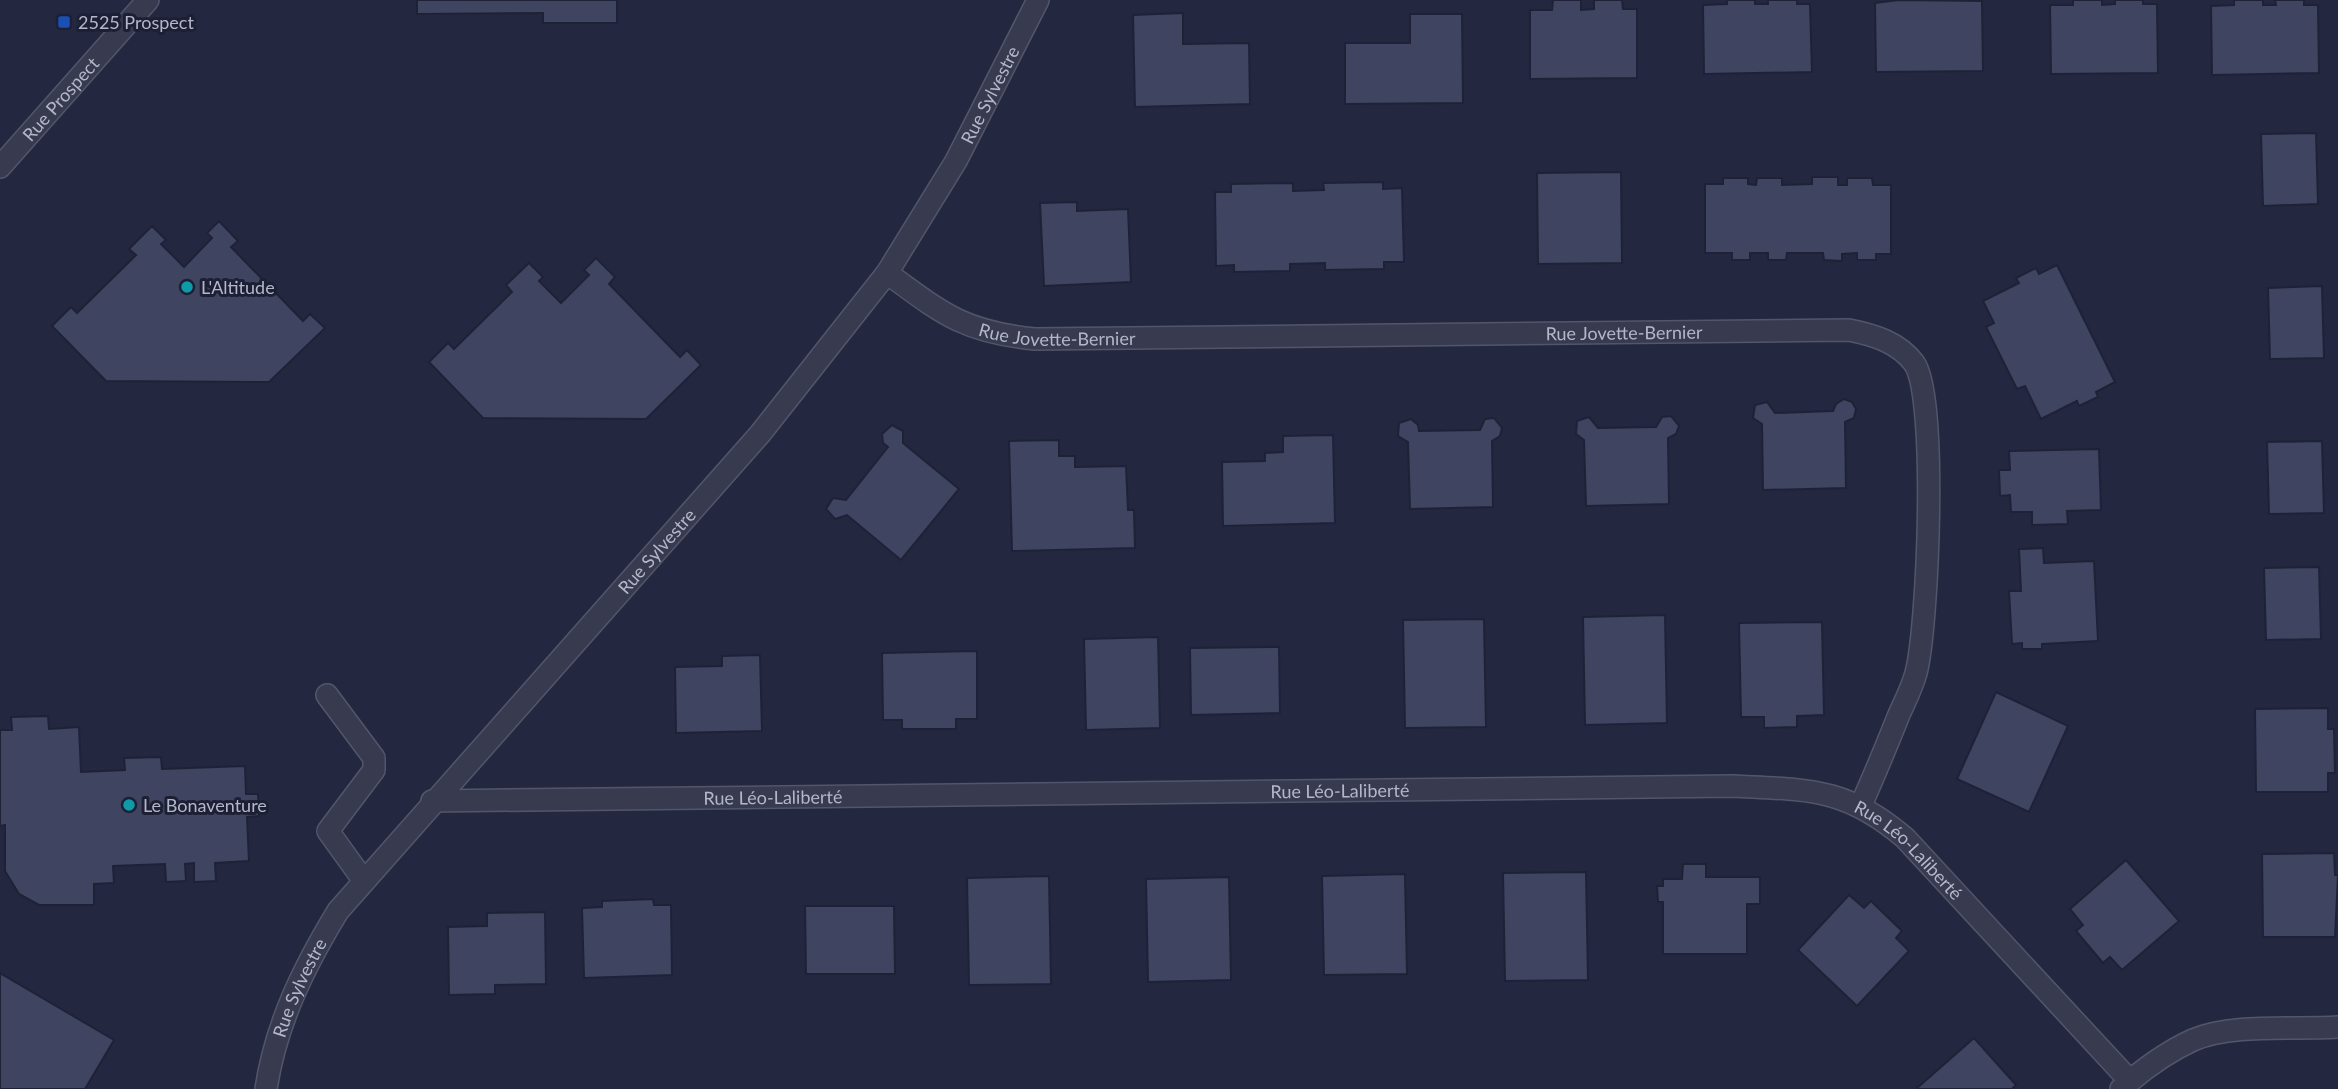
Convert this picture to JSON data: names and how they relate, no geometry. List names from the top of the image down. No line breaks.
{"streets":{"street":["Rue Sylvestre","Rue Prospect","Rue Jovette-Bernier","Rue Léo-Laliberté"]},"crossings":[["Rue Sylvestre","Rue Jovette-Bernier"],["Rue Sylvestre","Rue Léo-Laliberté"],["Rue Jovette-Bernier","Rue Léo-Laliberté"]],"places":{"transit":["2525 Prospect"],"other":["L'Altitude","Le Bonaventure"]}}
